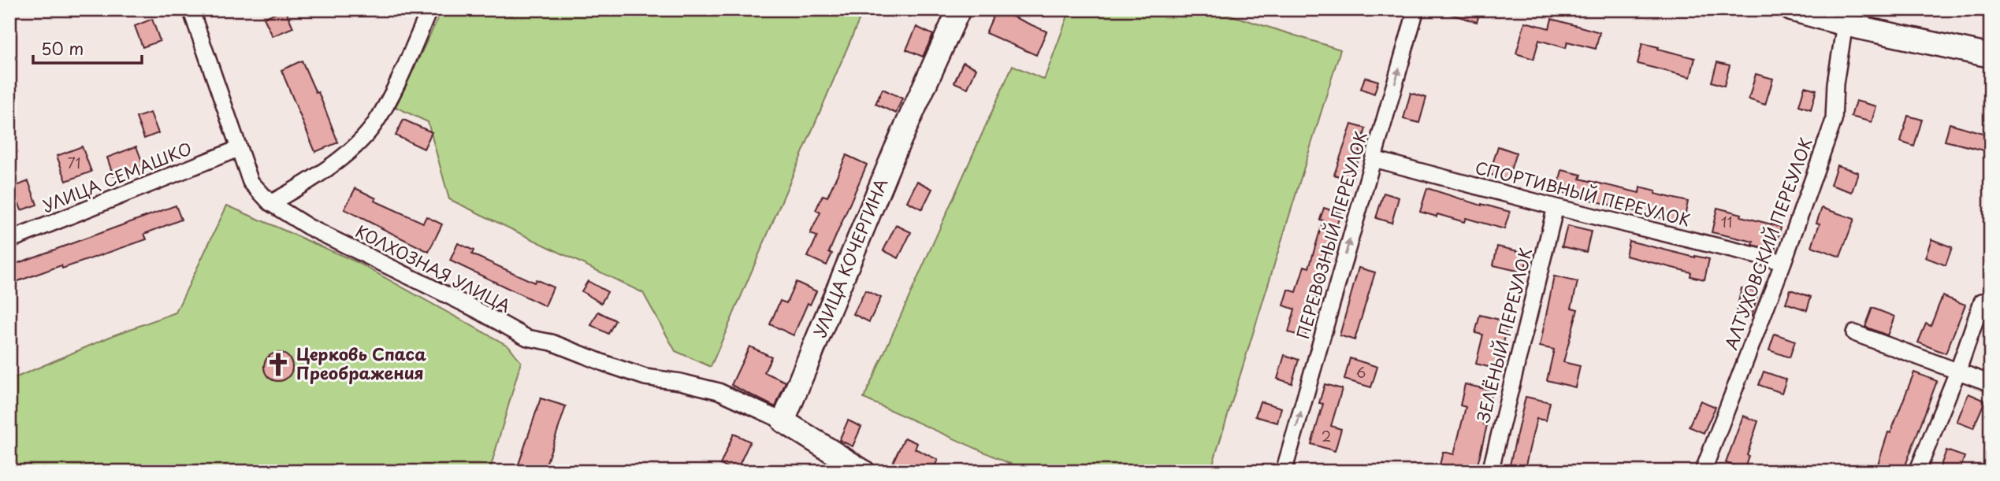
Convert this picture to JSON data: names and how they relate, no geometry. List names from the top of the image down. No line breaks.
{"streets":{"main road":["УЛИЦА КОЧЕРГИНА"],"street":["УЛИЦА СЕМАШКО","СПОРТИВНЫЙ ПЕРЕУЛОК","ПЕРЕВОЗНЫЙ ПЕРЕУЛОК","АЛТУХОВСКИЙ ПЕРЕУЛОК","КОЛХОЗНАЯ УЛИЦА","ЗЕЛЁНЫЙ ПЕРЕУЛОК"]},"crossings":[["УЛИЦА СЕМАШКО","КОЛХОЗНАЯ УЛИЦА"],["СПОРТИВНЫЙ ПЕРЕУЛОК","ПЕРЕВОЗНЫЙ ПЕРЕУЛОК"],["СПОРТИВНЫЙ ПЕРЕУЛОК","АЛТУХОВСКИЙ ПЕРЕУЛОК"],["СПОРТИВНЫЙ ПЕРЕУЛОК","ЗЕЛЁНЫЙ ПЕРЕУЛОК"],["УЛИЦА КОЧЕРГИНА","КОЛХОЗНАЯ УЛИЦА"]],"one_way":["ПЕРЕВОЗНЫЙ ПЕРЕУЛОК"],"places":{"church":["Церковь Спаса Преображения"]},"house_numbers":["71","11","6","2"],"scale_bar":"50 m"}
